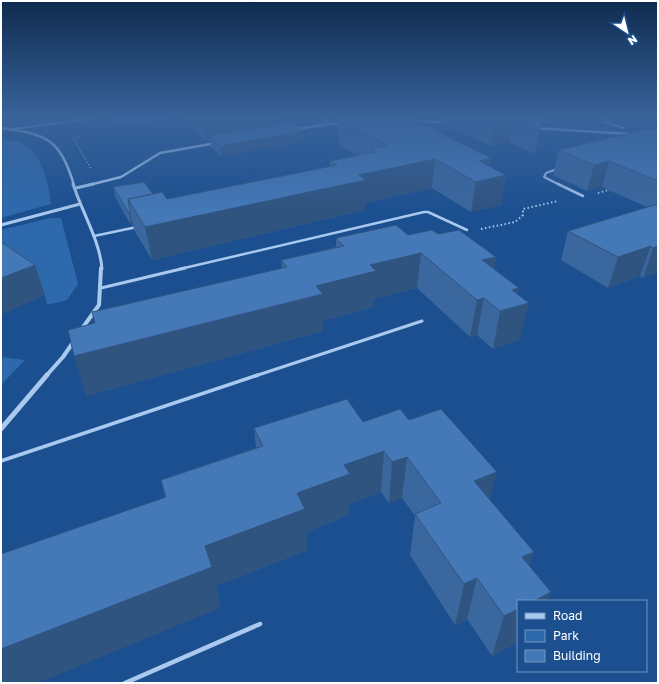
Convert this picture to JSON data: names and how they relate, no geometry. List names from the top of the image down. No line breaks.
{"legend":["Road","Park","Building"],"north":"bottom right"}
